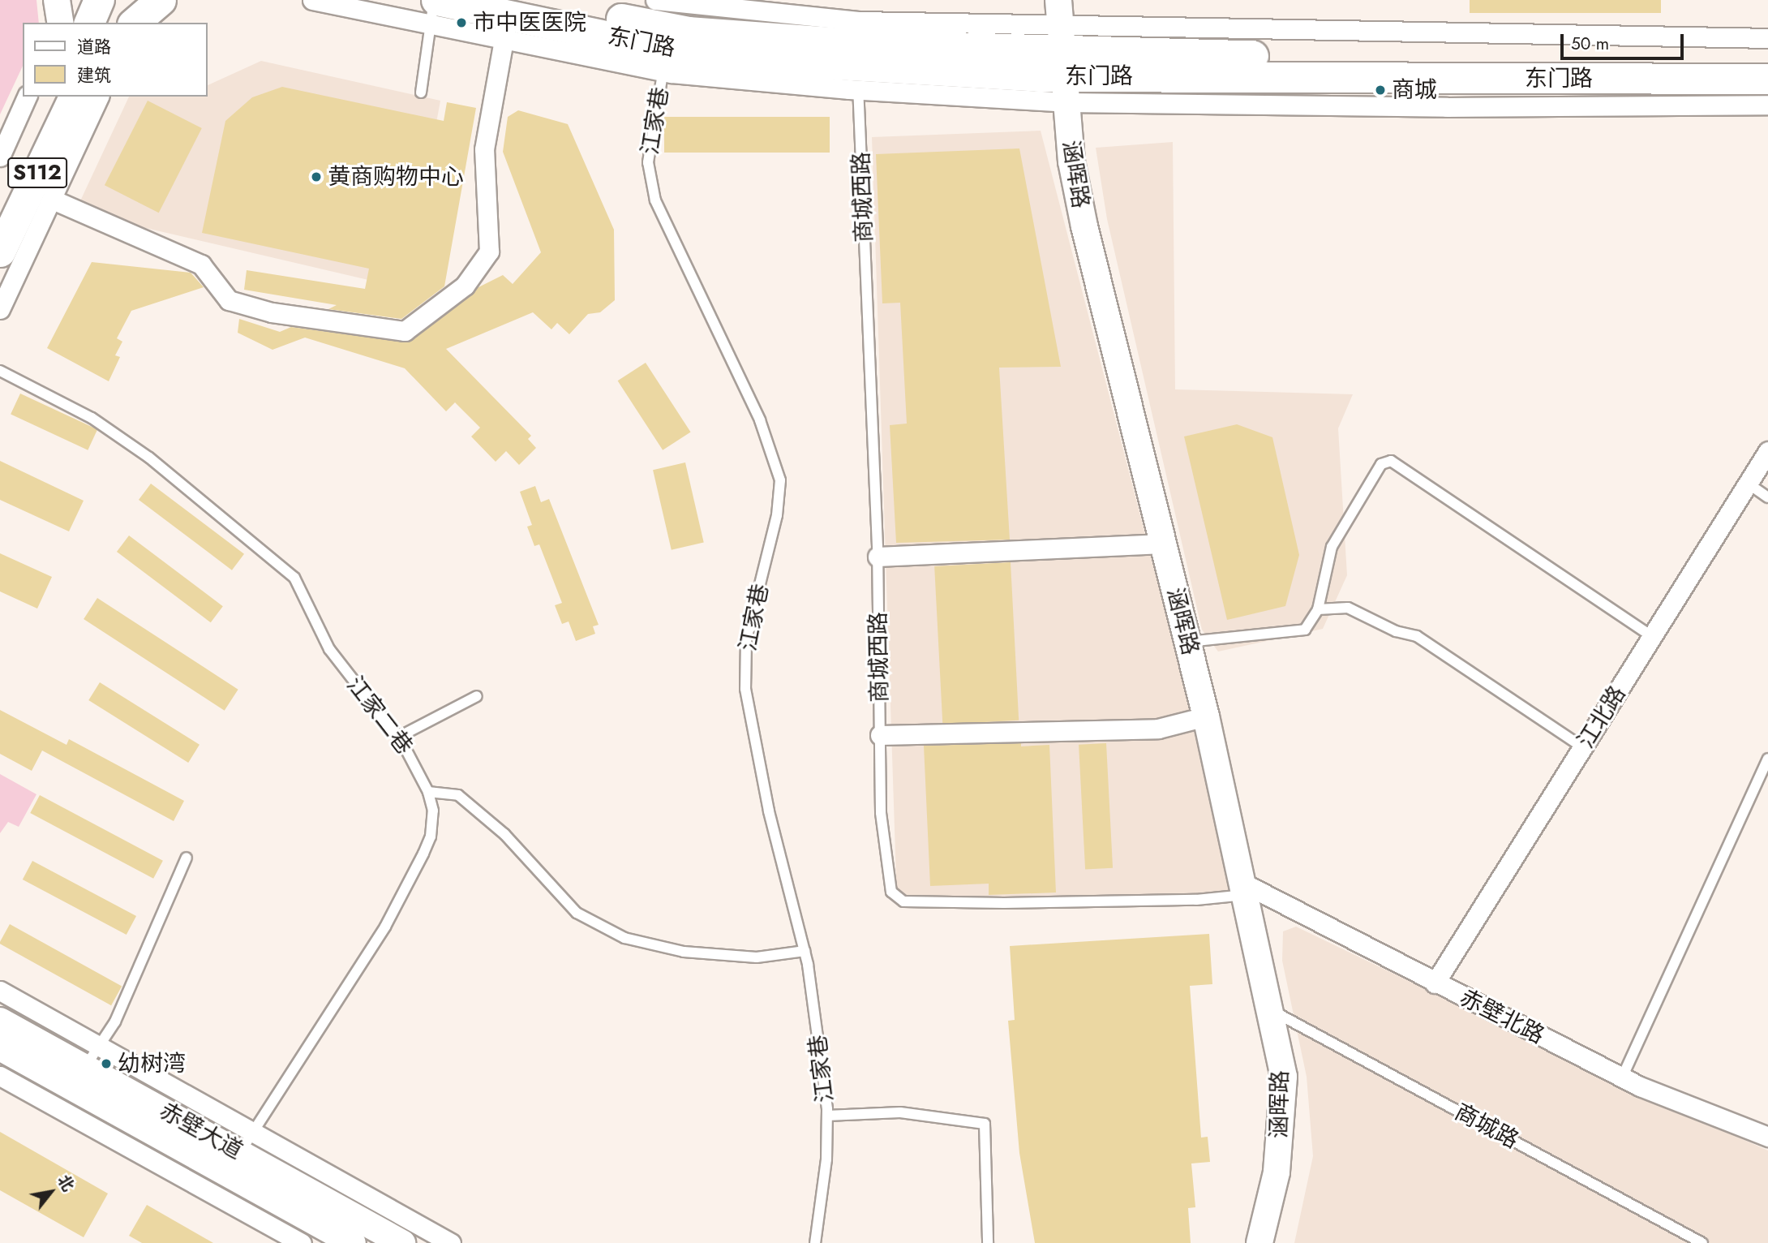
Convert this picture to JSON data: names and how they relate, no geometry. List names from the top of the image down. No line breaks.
{"streets":{"main road":["东门路","S112"],"street":["涵晖路","江北路","赤壁北路","赤壁大道"],"lane":["江家巷","商城西路","江家二巷","商城路"]},"crossings":[["东门路","江家巷"],["东门路","涵晖路"],["东门路","商城西路"],["涵晖路","商城西路"],["涵晖路","赤壁北路"],["涵晖路","商城路"],["商城西路","赤壁北路"],["江家二巷","赤壁大道"],["江北路","赤壁北路"]],"places":["市中医医院","商城","黄商购物中心","幼树湾"],"legend":["道路","建筑"],"scale_bar":"50 m","north":"top right"}
